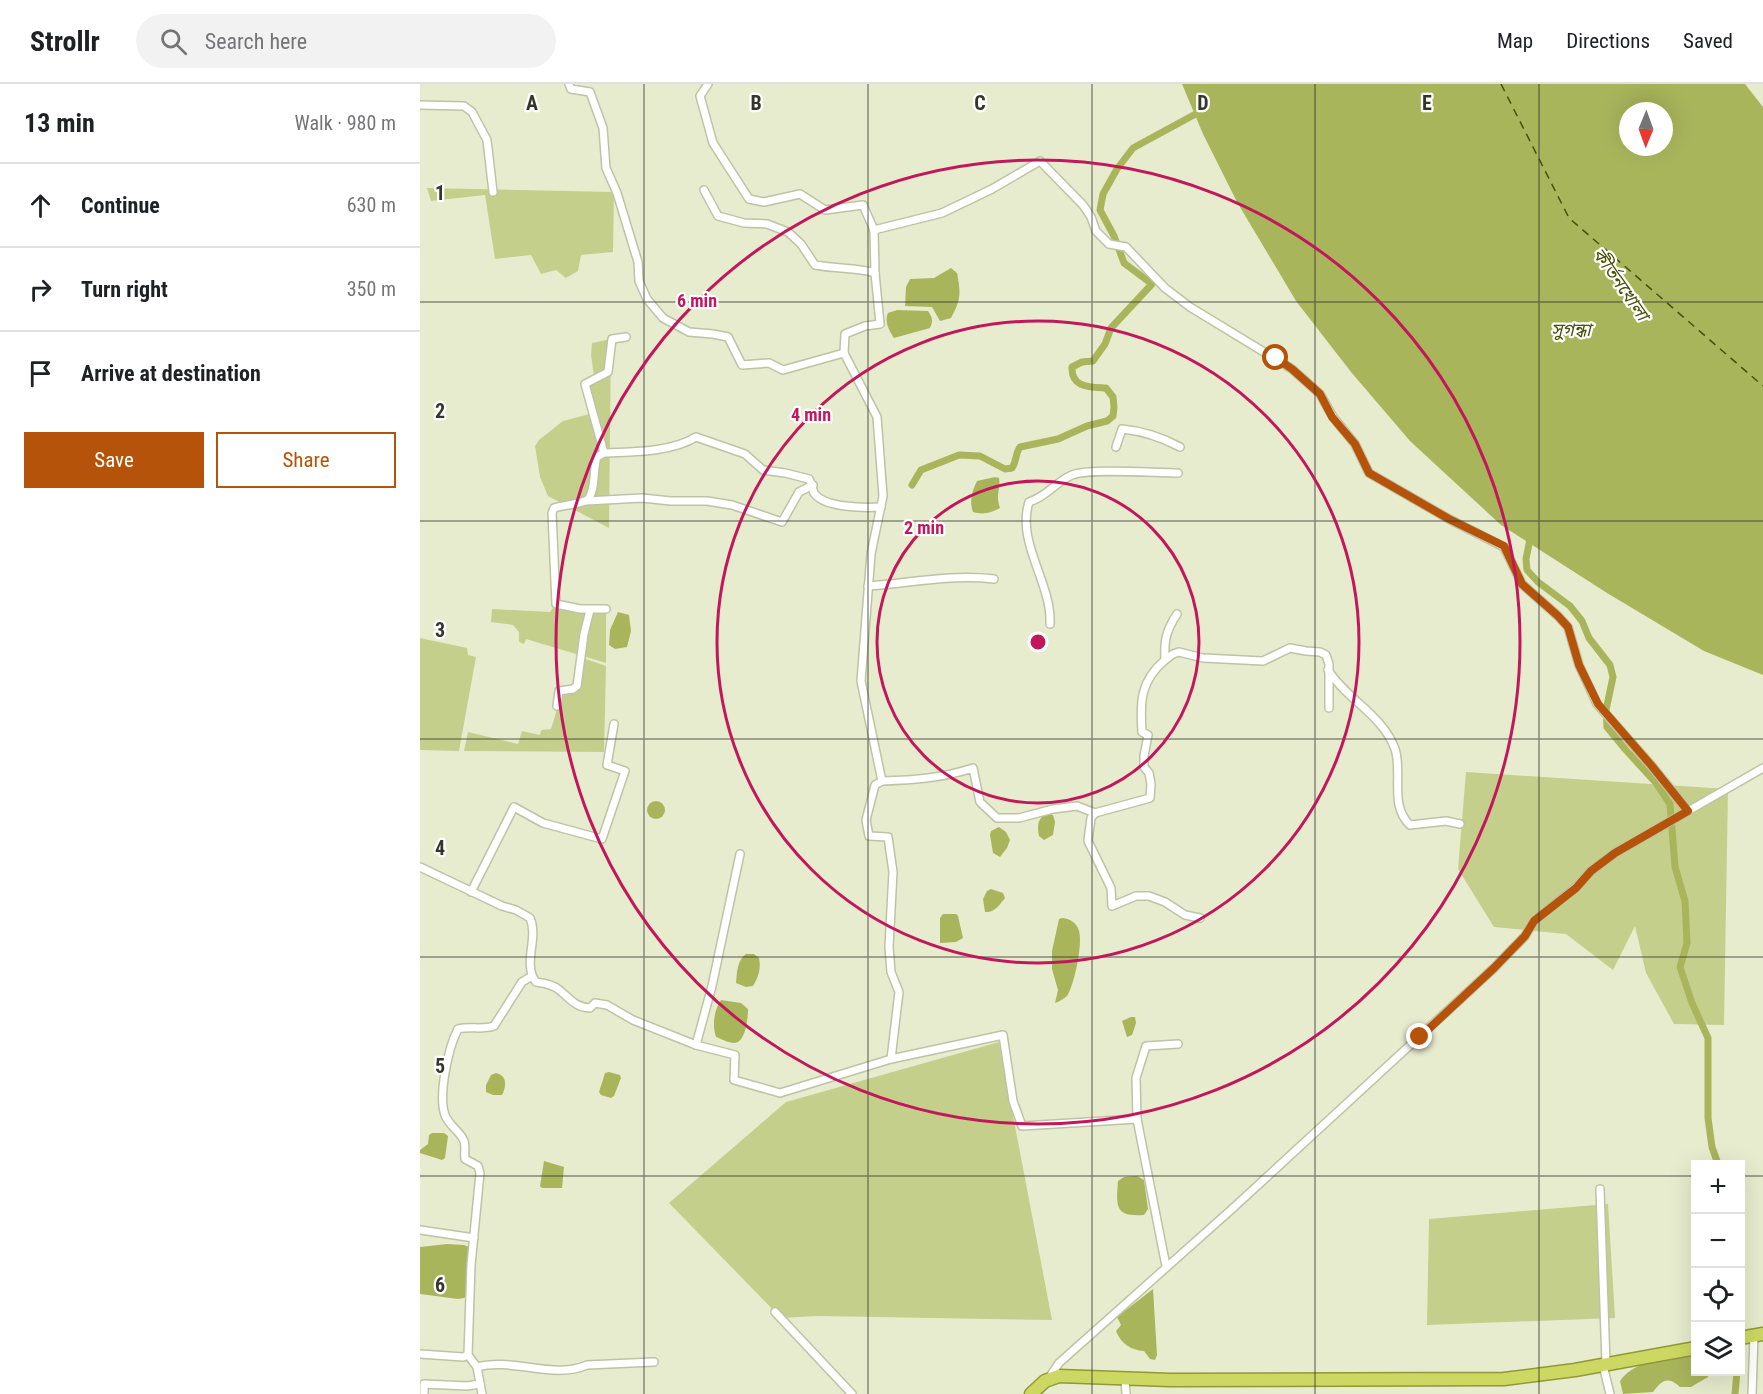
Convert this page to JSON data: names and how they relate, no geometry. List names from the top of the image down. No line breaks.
{"water":["কীর্তনখোলা","সুগন্ধা"],"north":"bottom","page":{"header":"Strollr","search":"Search here","nav":["Map","Directions","Saved"],"heading":["13 min","Walk · 980 m"],"list":[["Continue","630 m"],["Turn right","350 m"],"Arrive at destination"],"buttons":["Save","Share"],"map_buttons":["+","−"]},"grid":{"columns":["A","B","C","D","E"],"rows":["1","2","3","4","5","6"]},"rings":["6 min","4 min","2 min"]}
